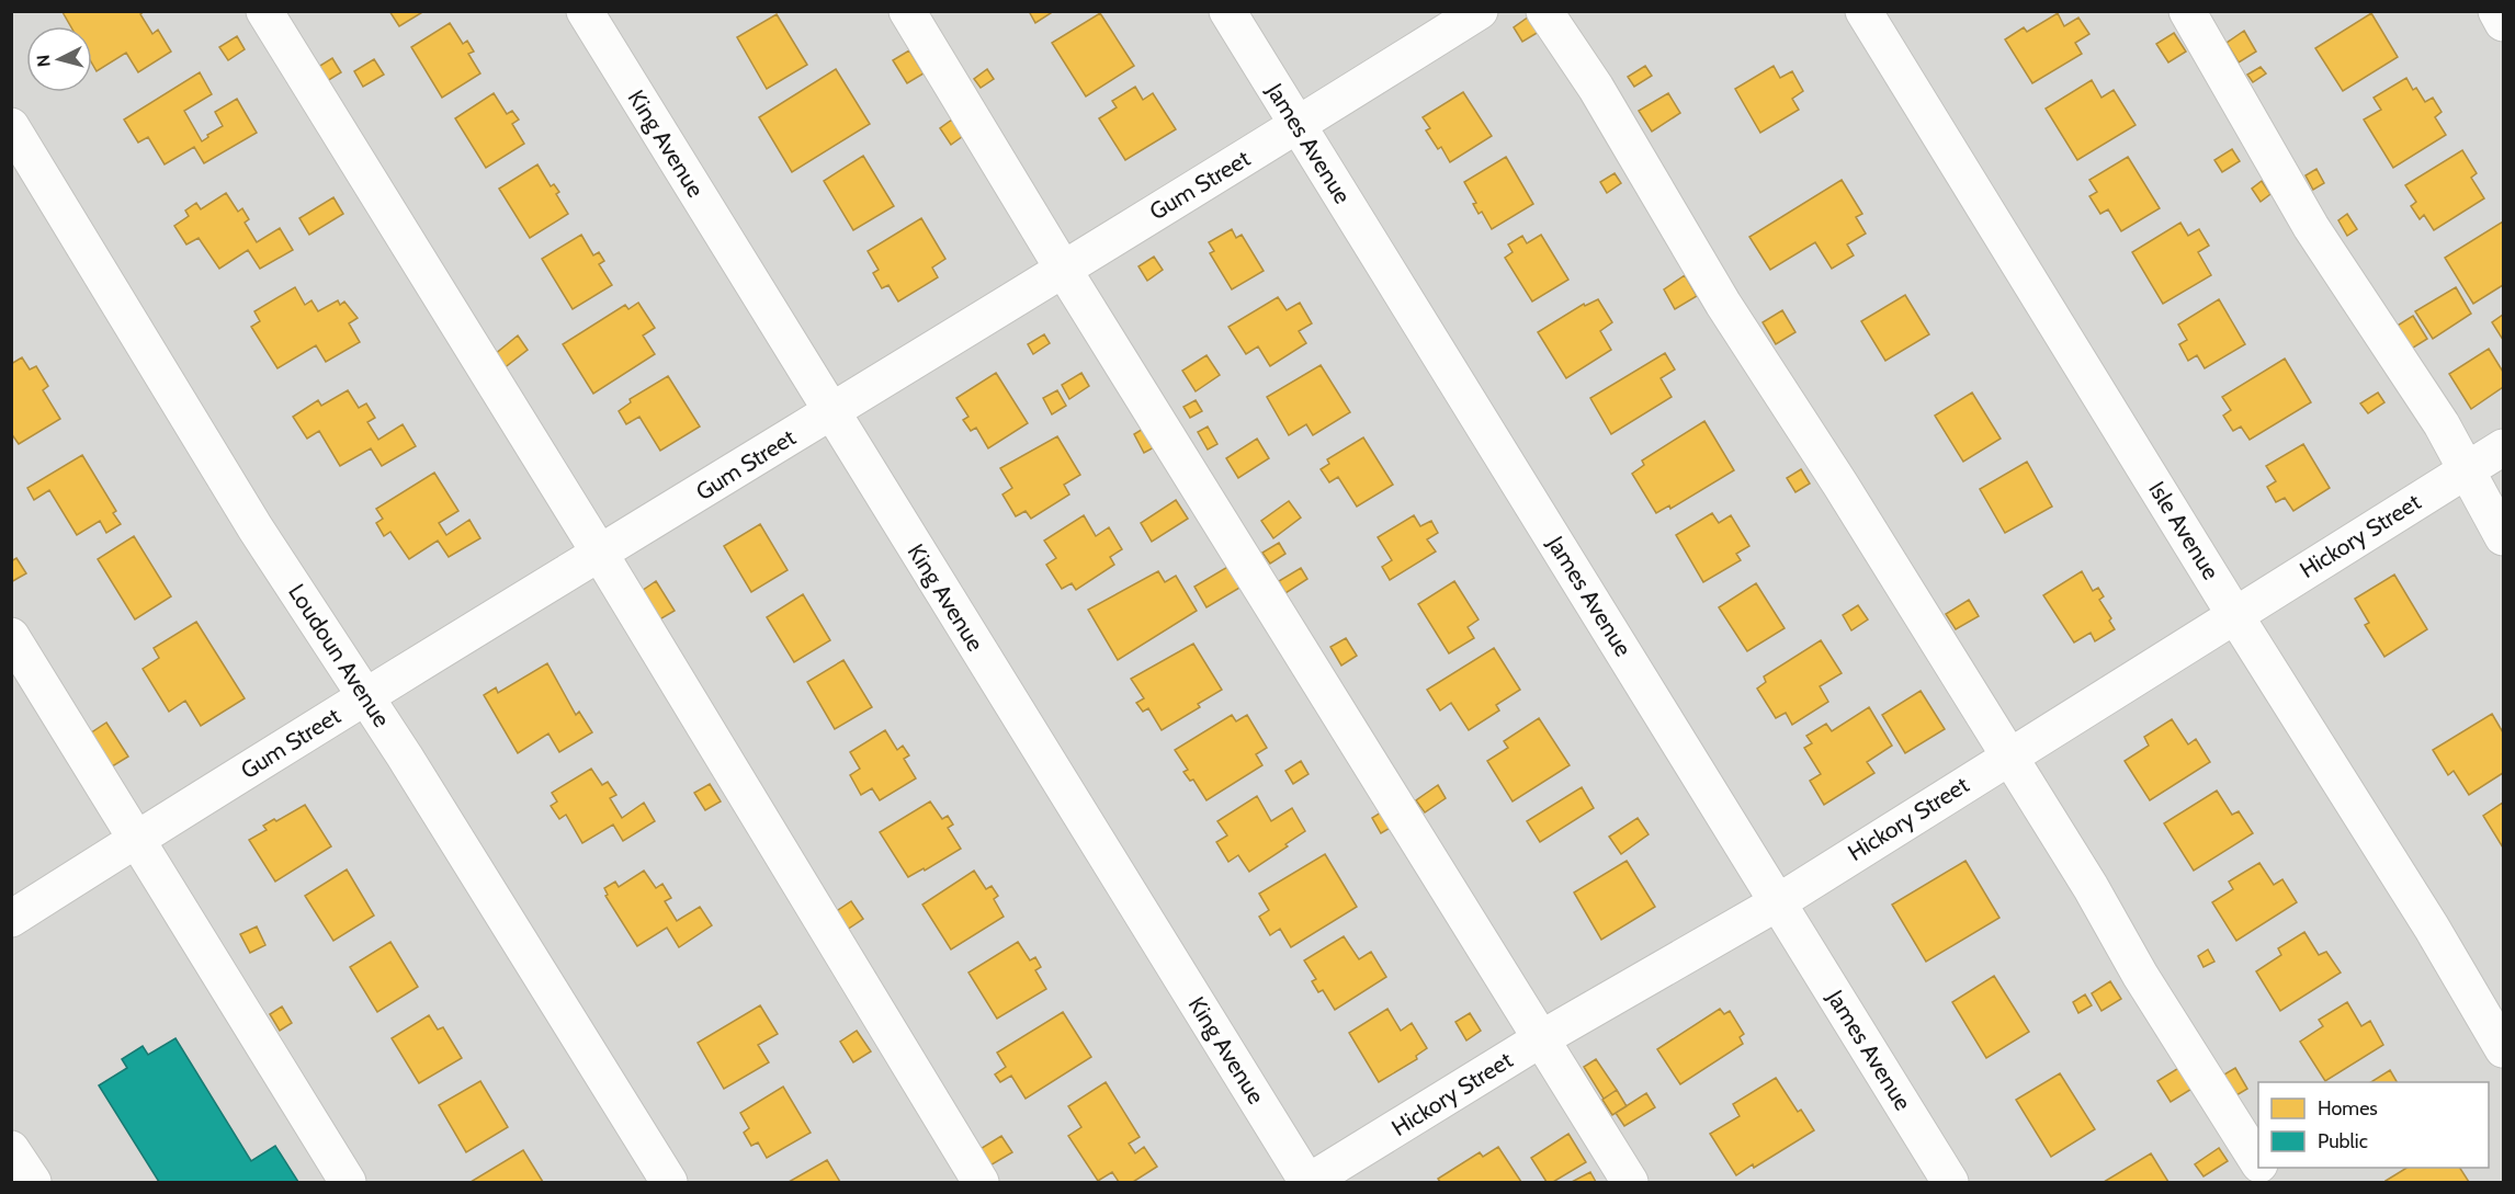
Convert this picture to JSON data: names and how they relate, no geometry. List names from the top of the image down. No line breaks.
{"streets":{"street":["King Avenue","James Avenue","Gum Street","Isle Avenue","Hickory Street","Loudoun Avenue"]},"crossings":[["King Avenue","Gum Street"],["King Avenue","Hickory Street"],["James Avenue","Gum Street"],["James Avenue","Hickory Street"],["Gum Street","Loudoun Avenue"],["Isle Avenue","Hickory Street"]],"legend":["Homes","Public"],"north":"left"}
